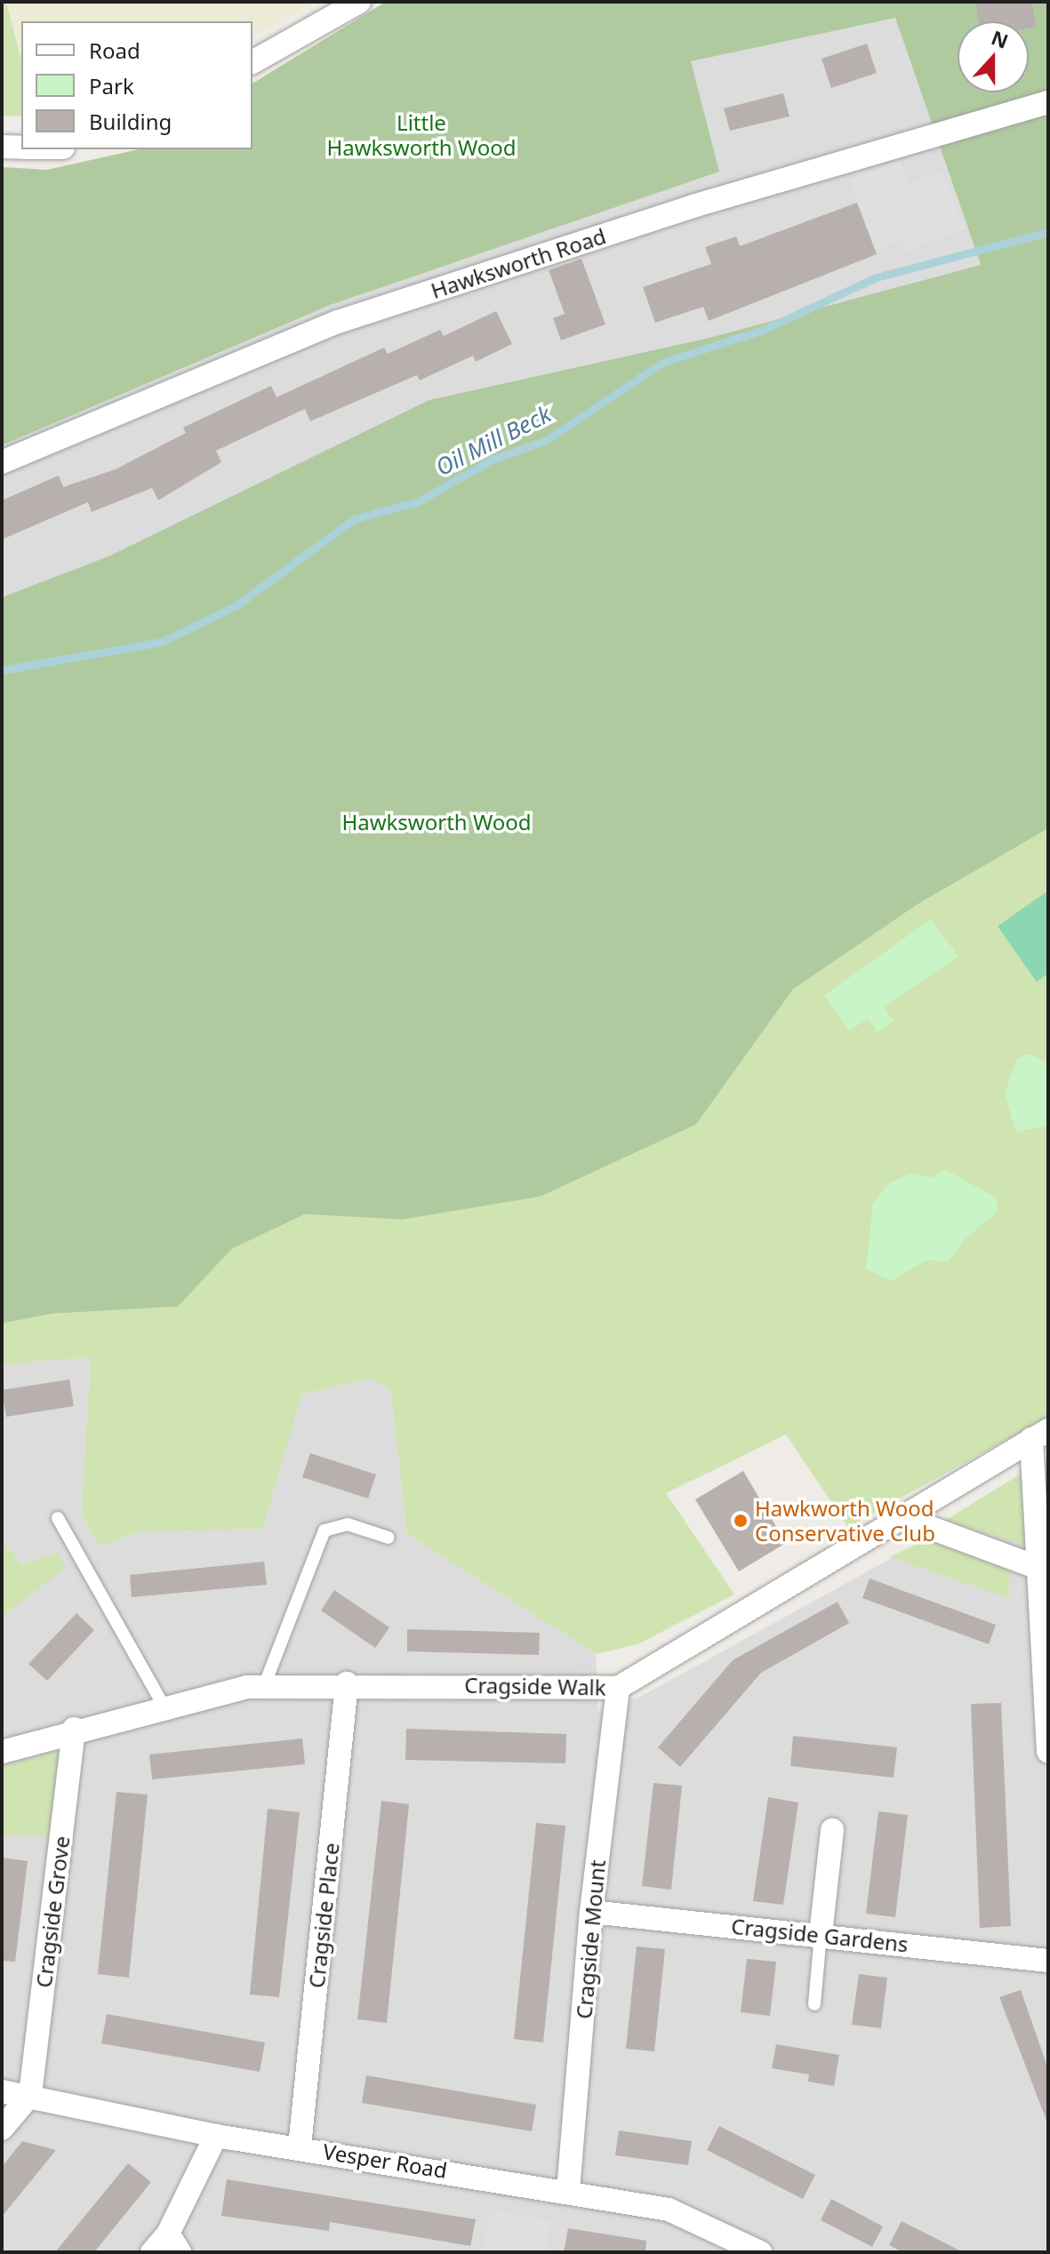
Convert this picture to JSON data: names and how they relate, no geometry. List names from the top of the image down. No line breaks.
{"streets":{"street":["Hawksworth Road","Cragside Walk","Cragside Grove","Cragside Place","Cragside Gardens","Cragside Mount","Vesper Road"]},"crossings":[["Cragside Walk","Cragside Grove"],["Cragside Walk","Cragside Place"],["Cragside Walk","Cragside Mount"],["Cragside Grove","Vesper Road"],["Cragside Place","Vesper Road"],["Cragside Gardens","Cragside Mount"],["Cragside Mount","Vesper Road"]],"water":["Oil Mill Beck"],"parks":["Little Hawksworth Wood","Hawksworth Wood"],"places":["Hawkworth Wood Conservative Club"],"legend":["Road","Park","Building"],"north":"top"}
